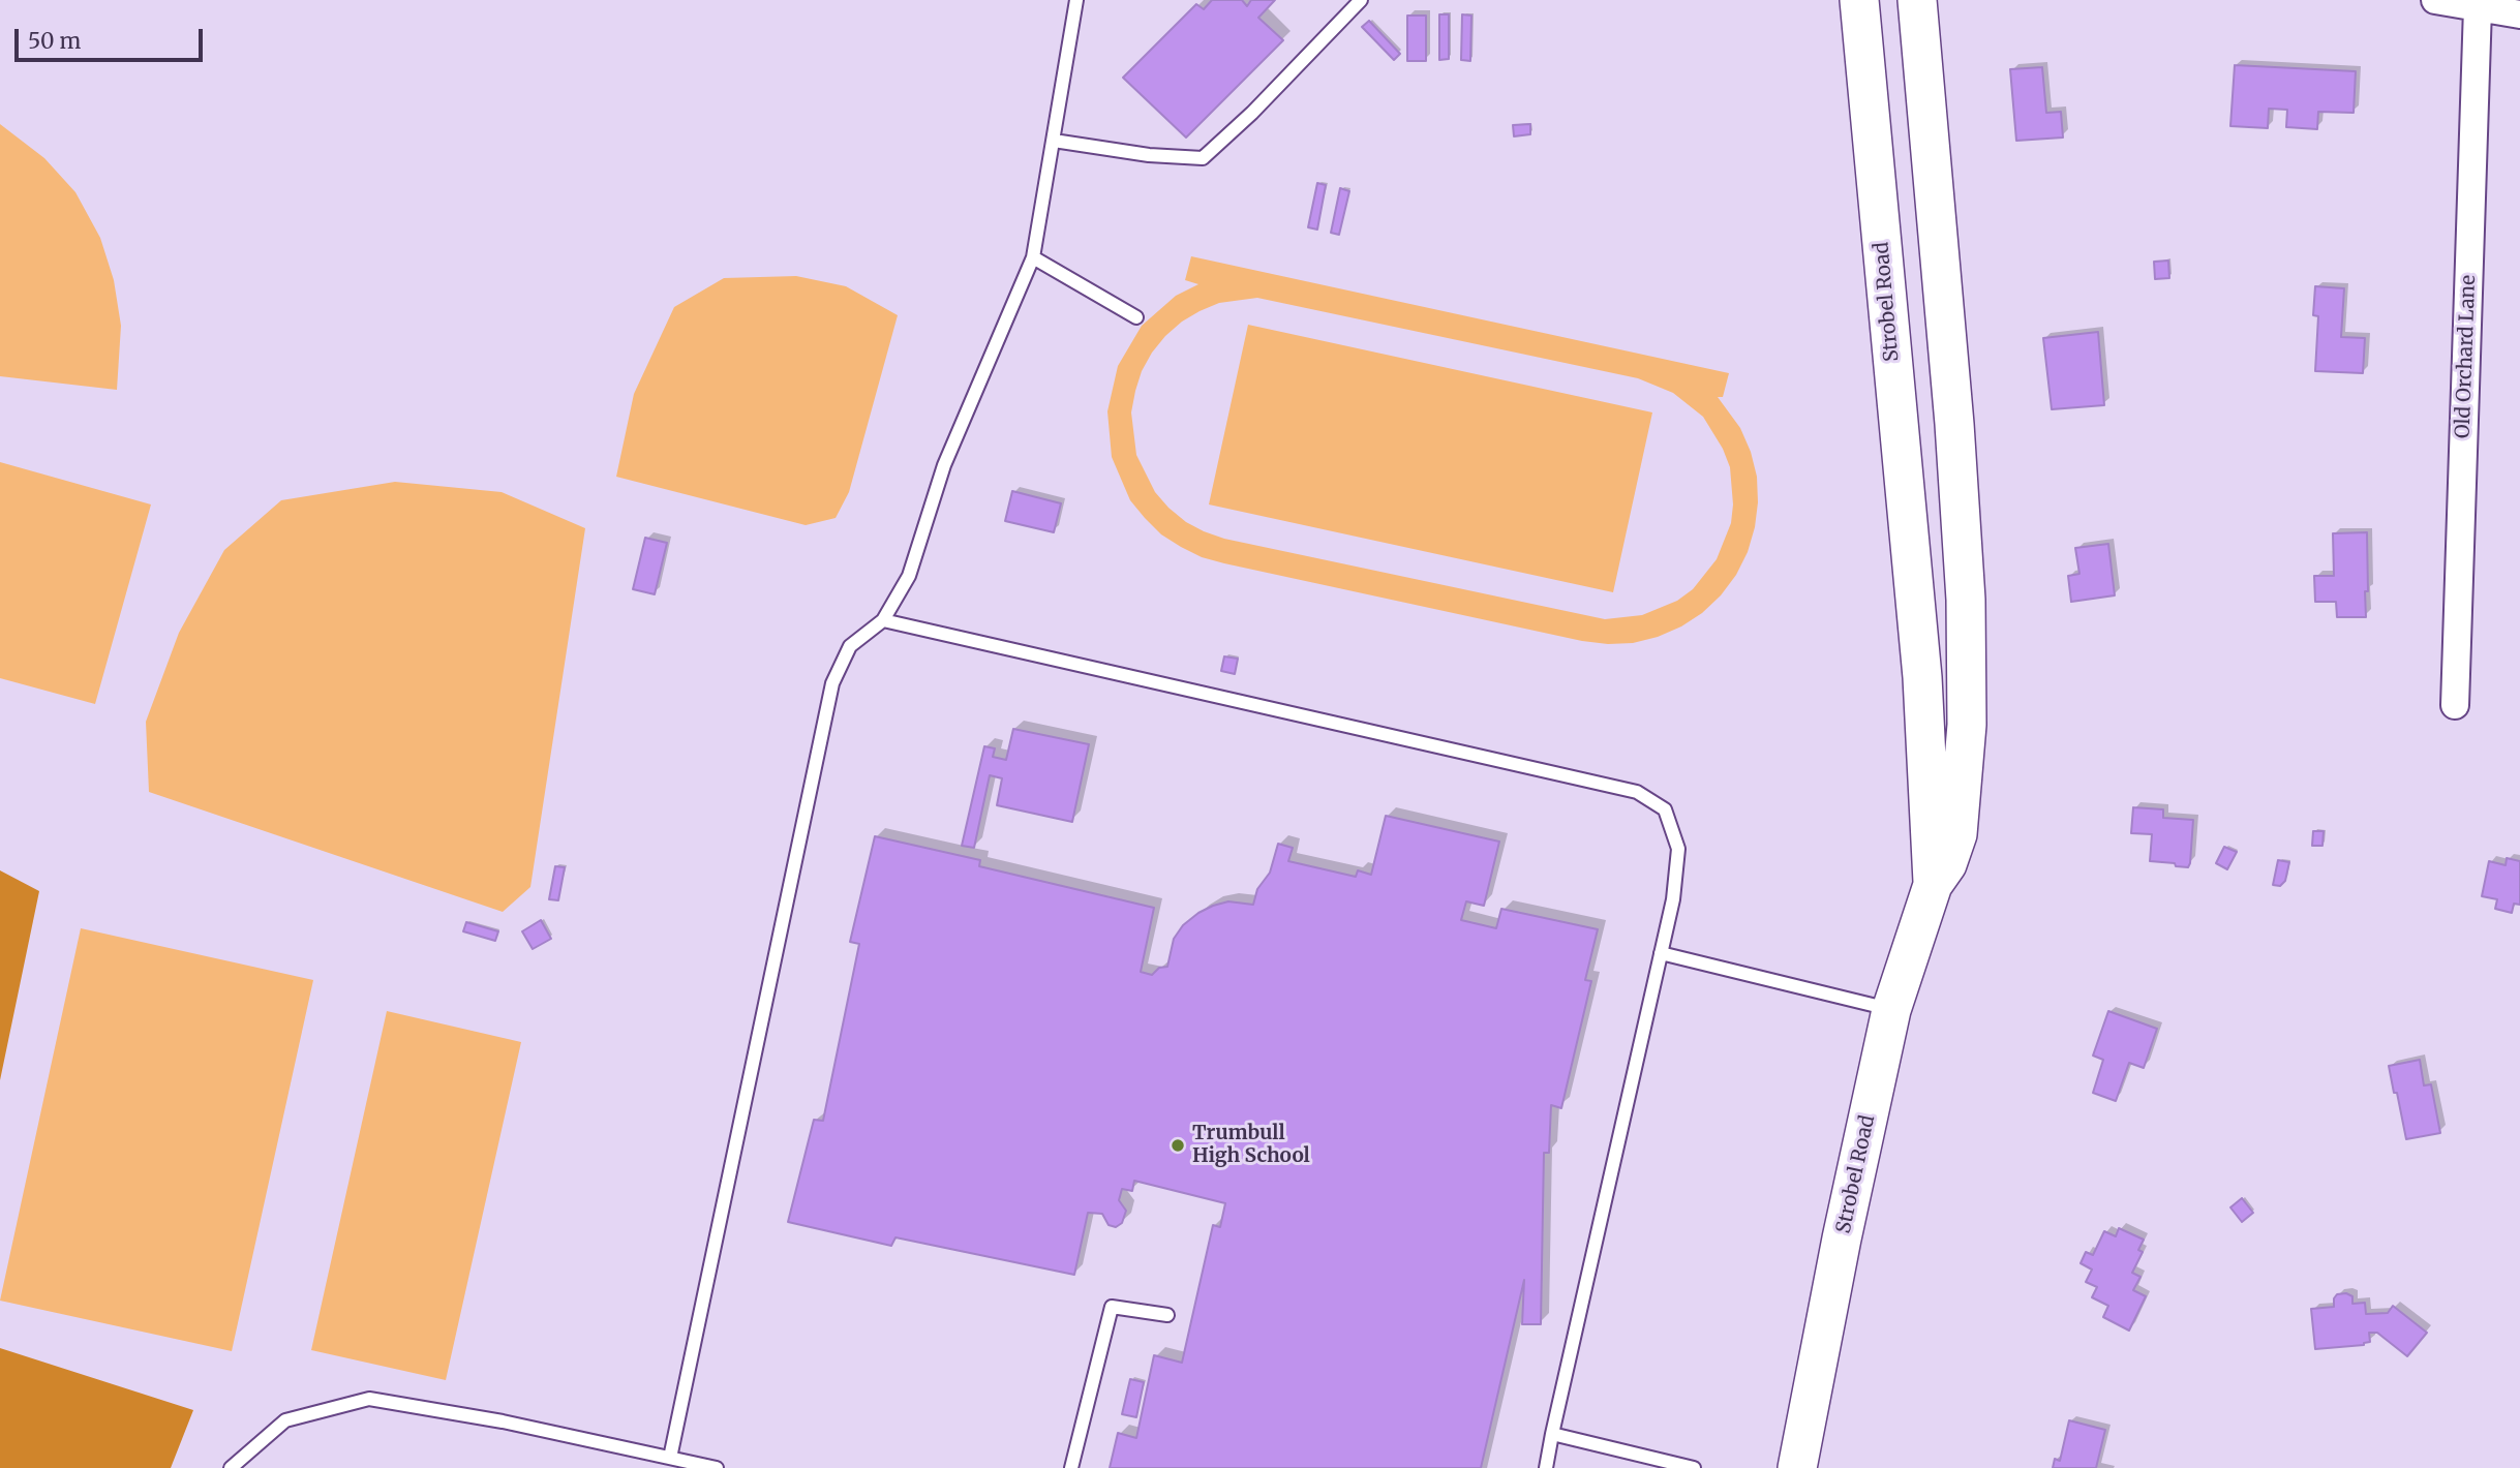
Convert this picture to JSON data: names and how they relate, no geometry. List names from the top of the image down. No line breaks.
{"streets":{"street":["Strobel Road","Old Orchard Lane"]},"places":["Trumbull High School"],"scale_bar":"50 m"}
